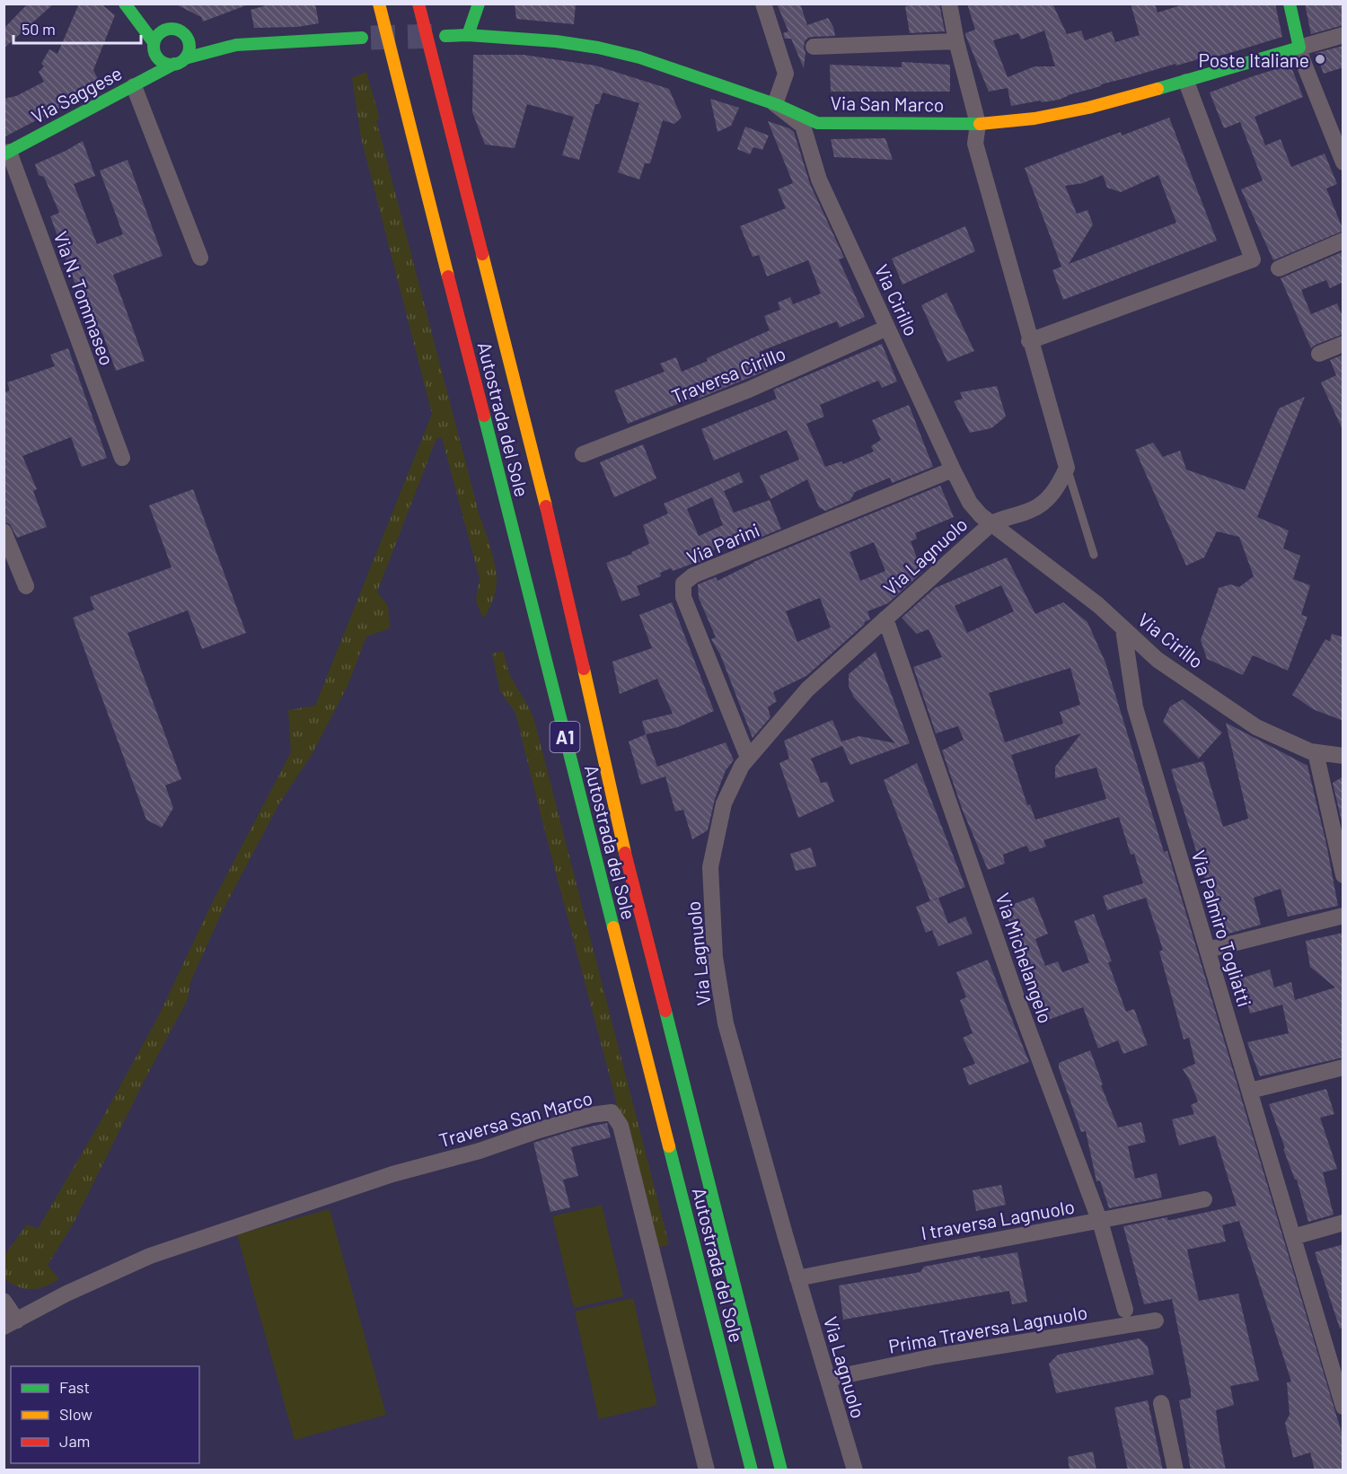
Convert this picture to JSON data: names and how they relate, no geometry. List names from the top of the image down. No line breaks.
{"streets":{"main road":["Via Saggese","Via San Marco","Autostrada del Sole","A1"],"street":["Via N. Tommaseo","Via Cirillo","Traversa Cirillo","Via Parini","Via Lagnuolo","Via Palmiro Togliatti","Via Michelangelo","Traversa San Marco","I traversa Lagnuolo","Prima Traversa Lagnuolo"]},"crossings":[["Via Saggese","Via N. Tommaseo"],["Via San Marco","Via Cirillo"],["Via Cirillo","Traversa Cirillo"],["Via Cirillo","Via Parini"],["Via Cirillo","Via Lagnuolo"],["Via Cirillo","Via Palmiro Togliatti"],["Via Parini","Via Lagnuolo"],["Via Lagnuolo","Via Michelangelo"],["Via Lagnuolo","I traversa Lagnuolo"],["Via Lagnuolo","Prima Traversa Lagnuolo"],["Via Michelangelo","I traversa Lagnuolo"]],"places":["Poste Italiane"],"legend":["Fast","Slow","Jam"],"scale_bar":"50 m"}
